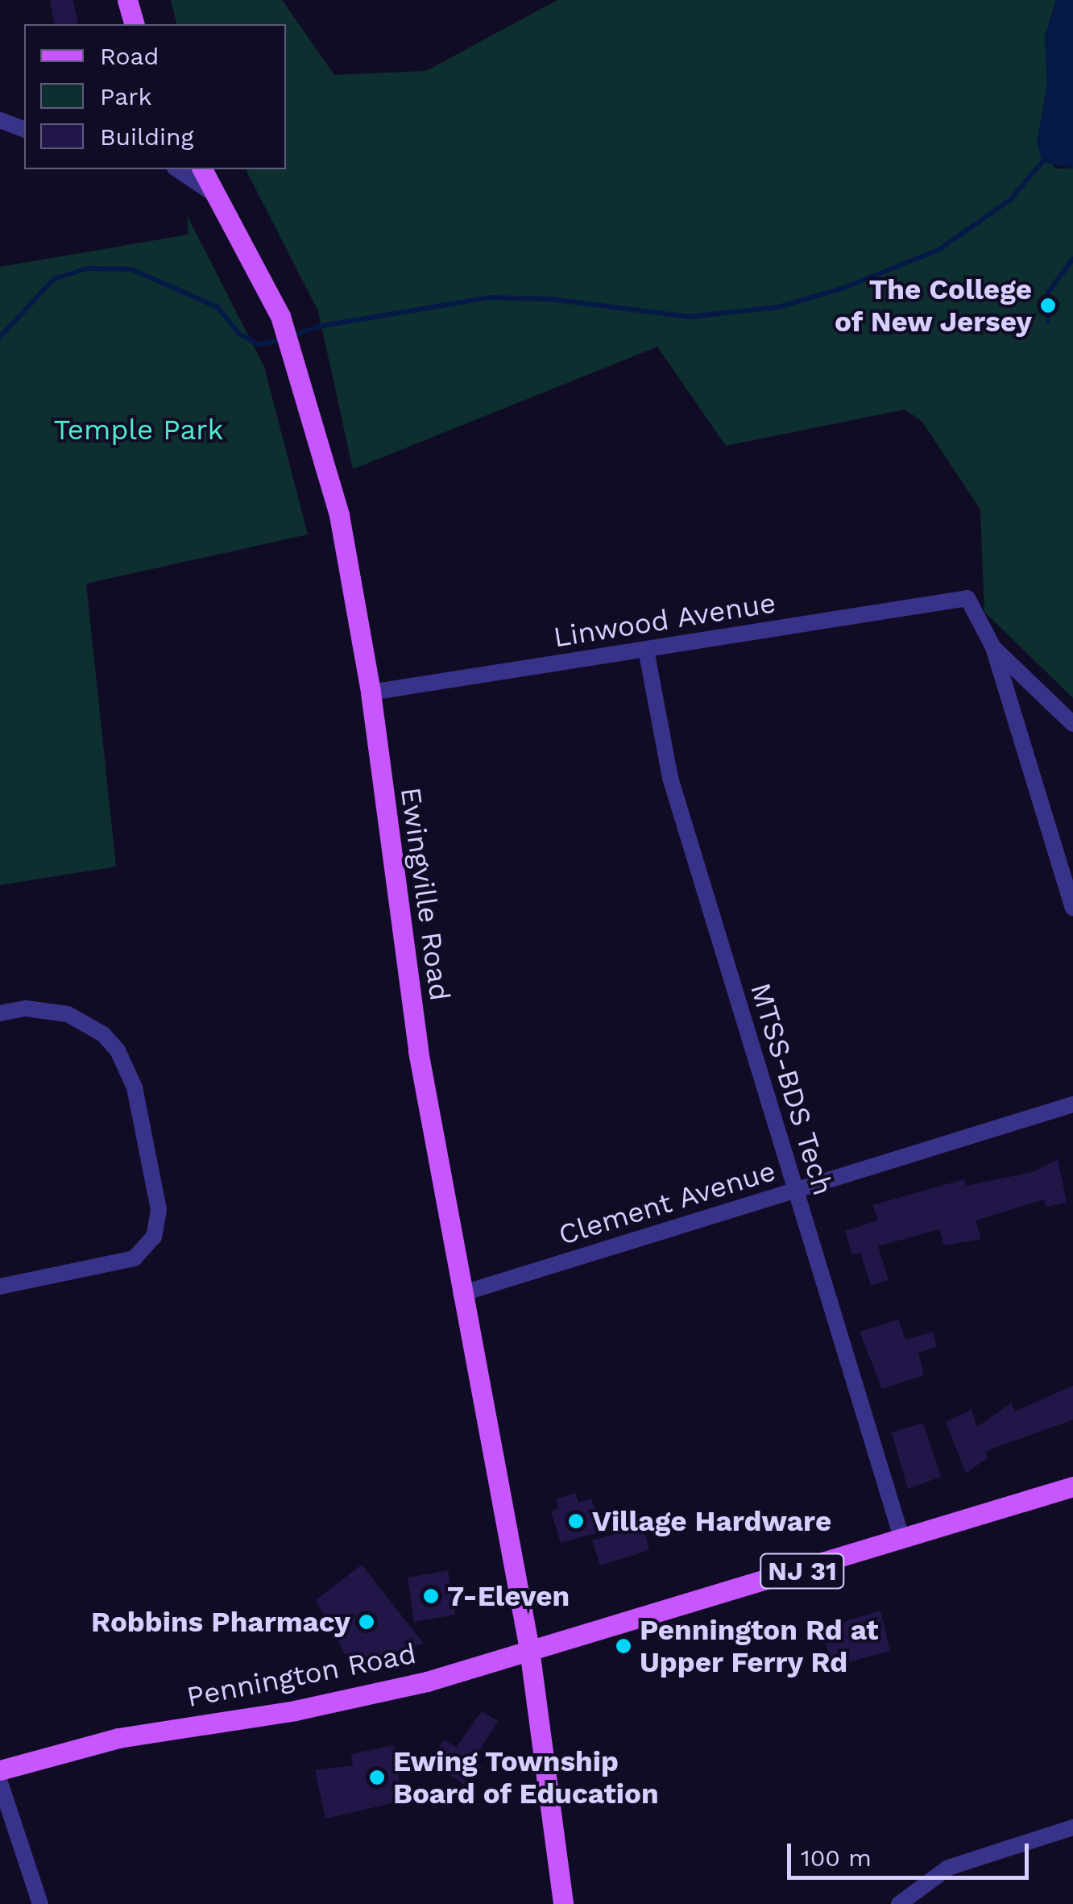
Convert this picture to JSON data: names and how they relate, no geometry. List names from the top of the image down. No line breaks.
{"streets":{"main road":["Ewingville Road","NJ 31","Pennington Road"],"street":["Linwood Avenue","MTSS-BDS Tech","Clement Avenue"]},"crossings":[["Linwood Avenue","Ewingville Road"],["Linwood Avenue","MTSS-BDS Tech"],["Ewingville Road","Clement Avenue"],["Ewingville Road","Pennington Road"],["MTSS-BDS Tech","Clement Avenue"],["MTSS-BDS Tech","Pennington Road"]],"parks":["Temple Park"],"places":["The College of New Jersey","Village Hardware","7-Eleven","Robbins Pharmacy","Pennington Rd at Upper Ferry Rd","Ewing Township Board of Education"],"legend":["Road","Park","Building"],"scale_bar":"100 m"}
